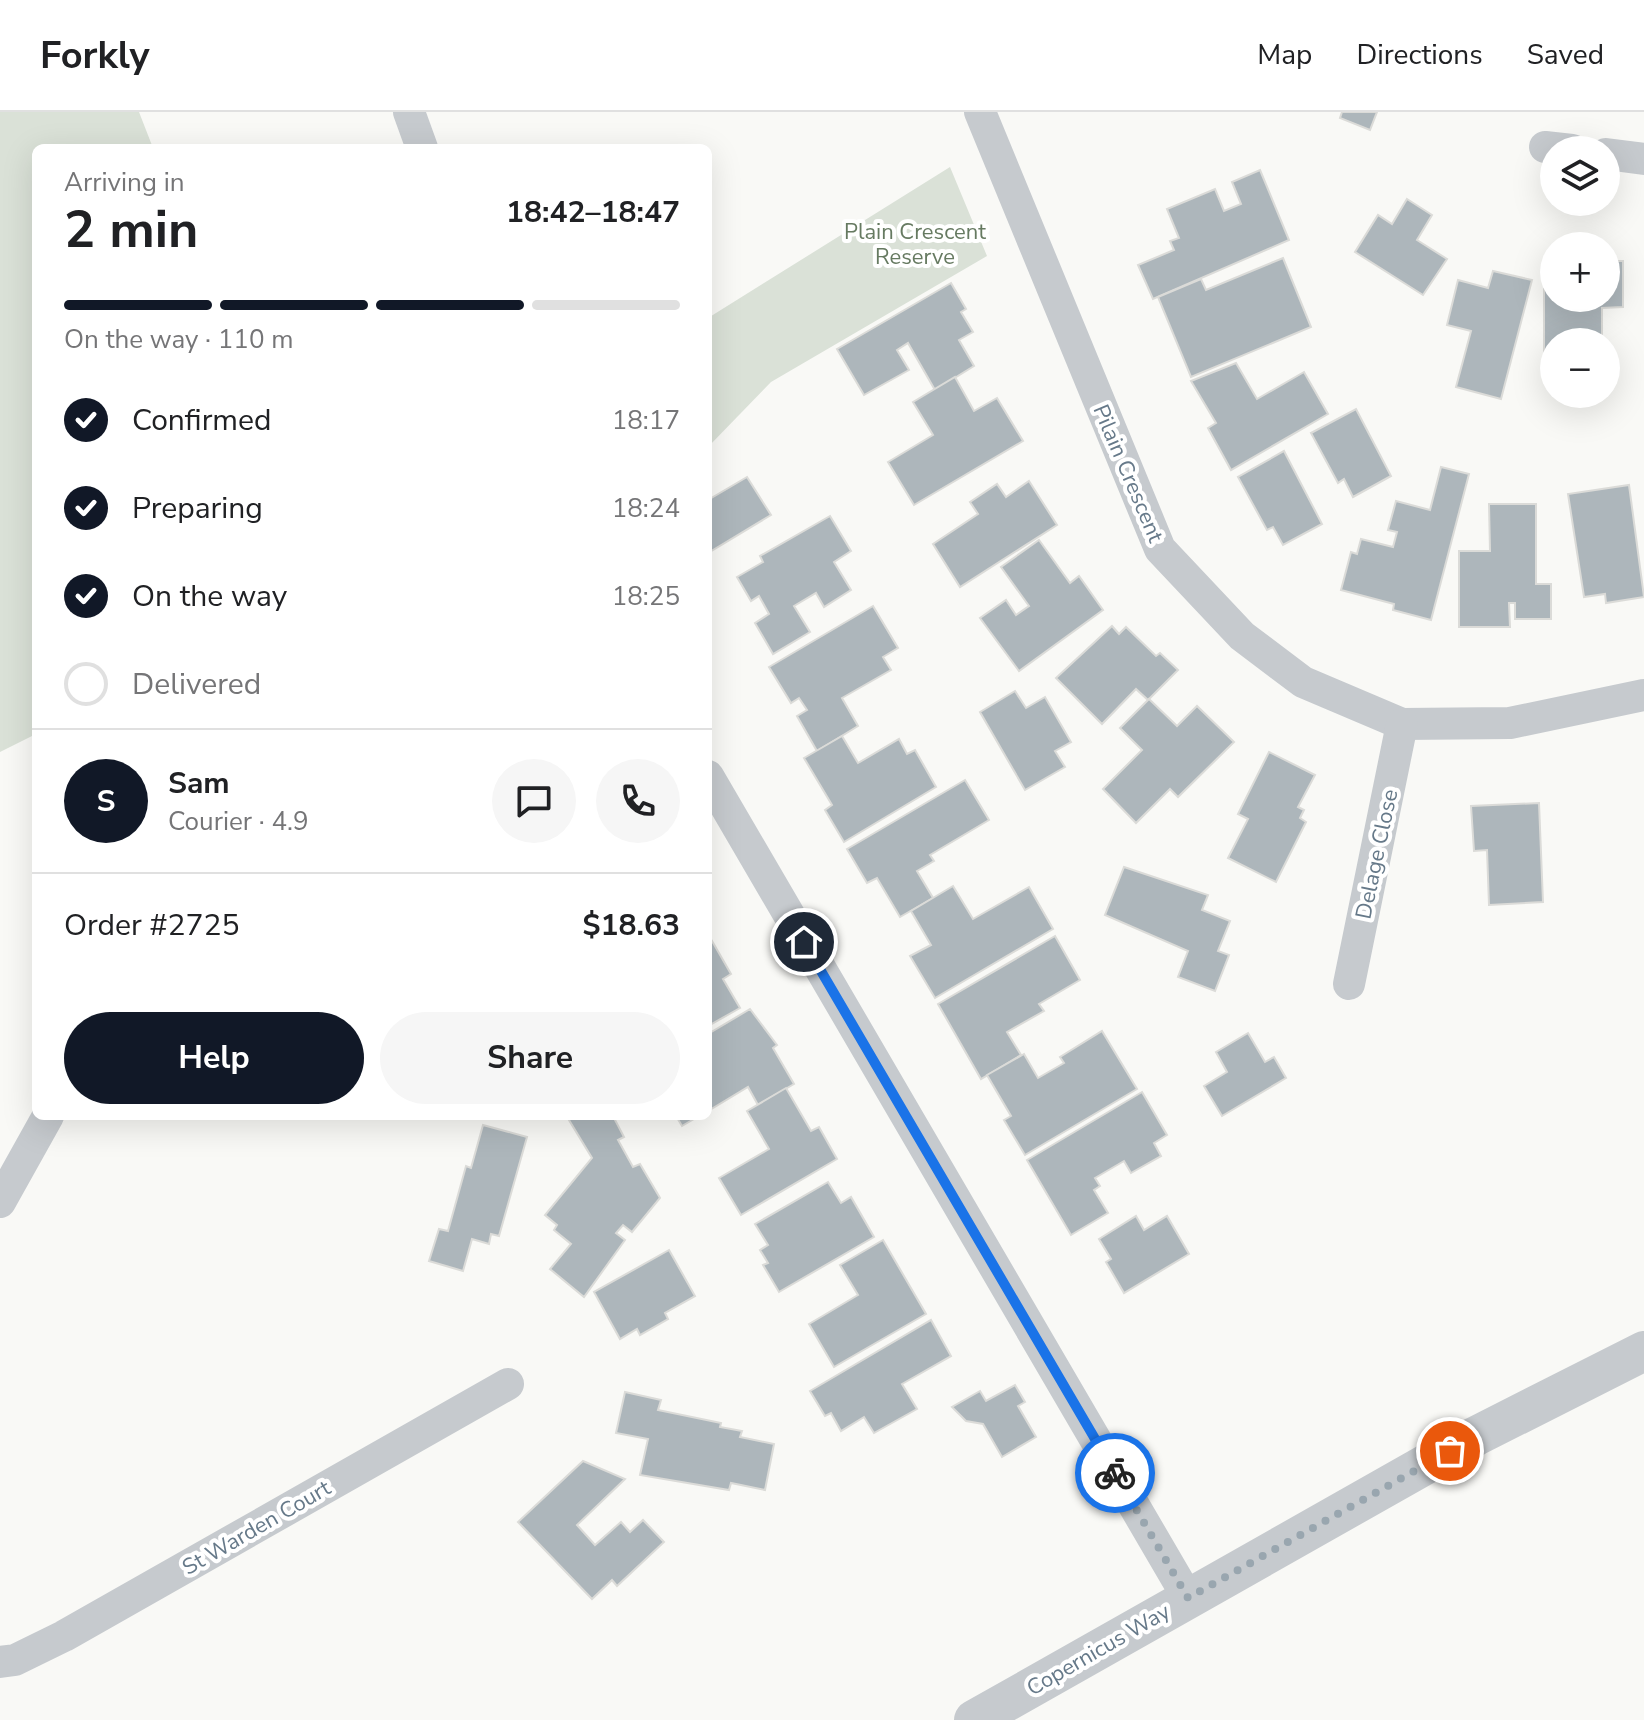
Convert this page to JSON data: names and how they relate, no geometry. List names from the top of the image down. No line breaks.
{"streets":{"street":["Pilain Crescent","Delage Close","St Warden Court","Copernicus Way"]},"crossings":[["Pilain Crescent","Delage Close"]],"parks":["Plain Crescent Reserve"],"page":{"header":"Forkly","nav":["Map","Directions","Saved"],"map_buttons":["+","−"],"heading":["2 min","Arriving in","18:42–18:47"],"panel":["Sam","Courier · 4.9","Order #2725","$18.63"],"bar":"On the way · 110 m","list":[["Confirmed","18:17"],["Preparing","18:24"],["On the way","18:25"],"Delivered"],"round":"S","buttons":["Help","Share"]}}
